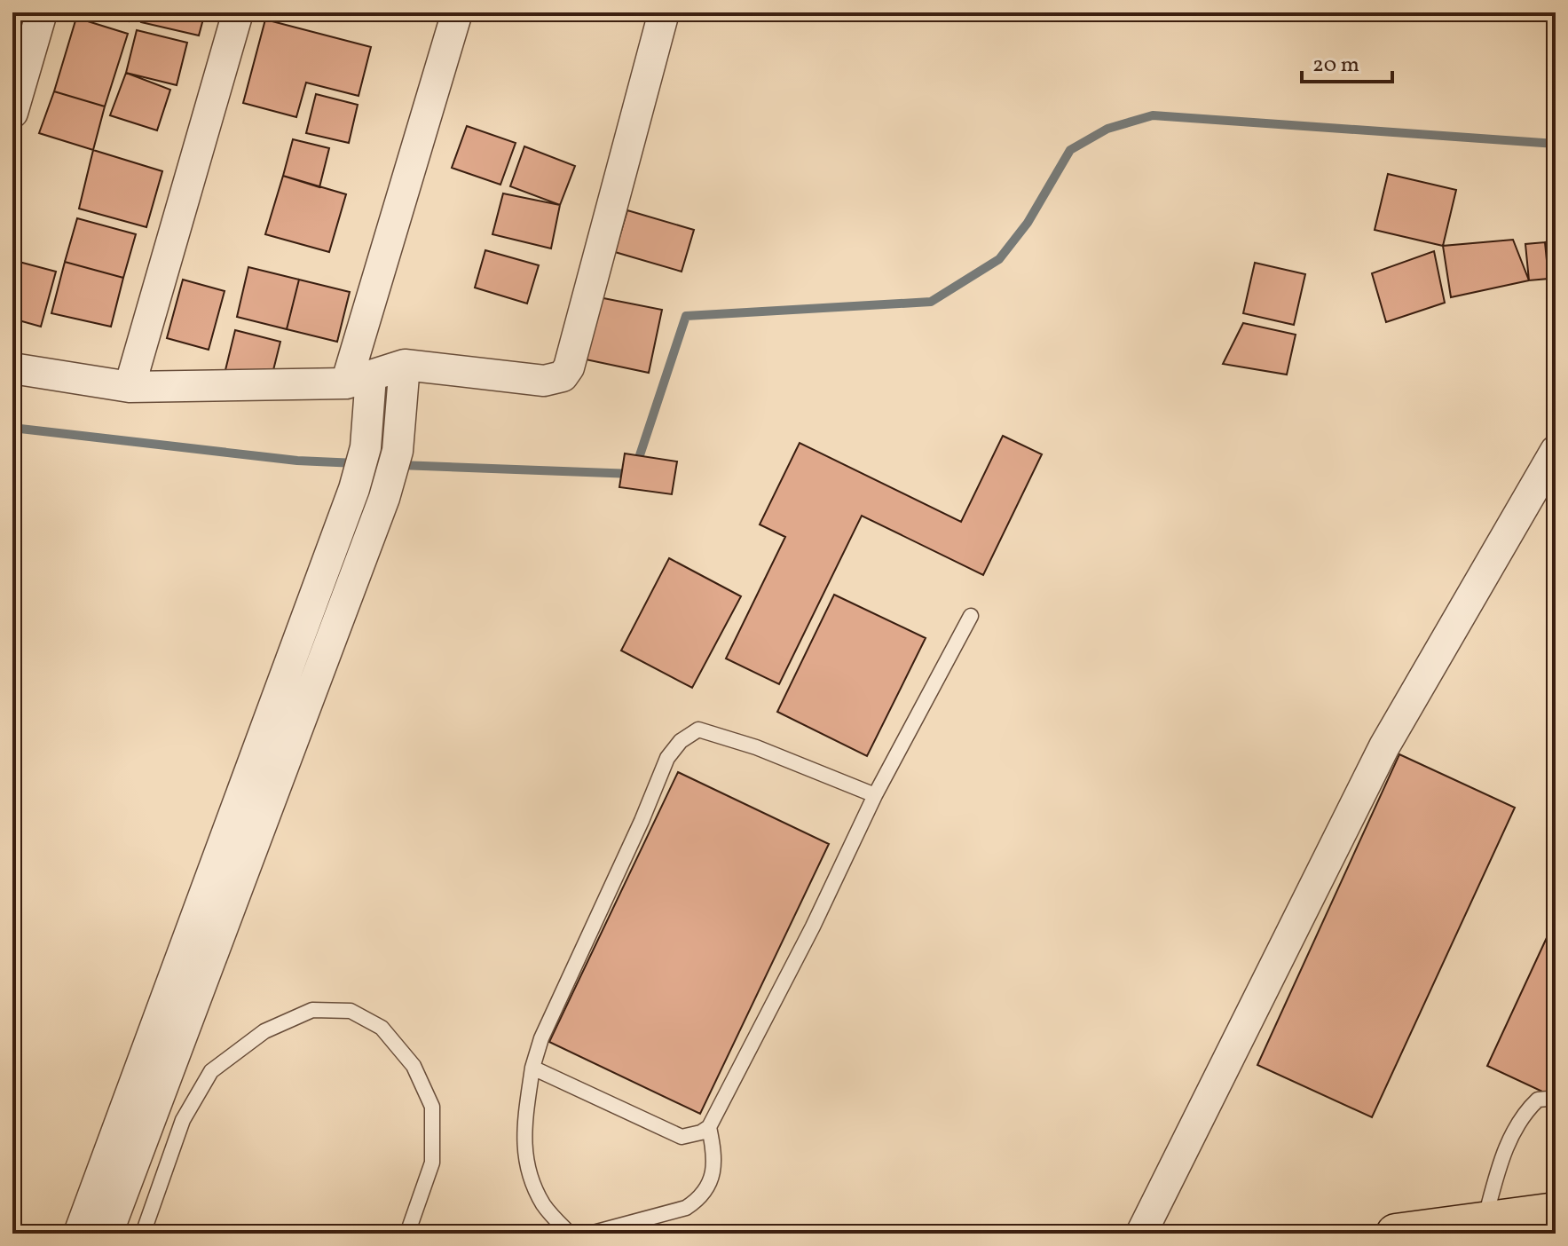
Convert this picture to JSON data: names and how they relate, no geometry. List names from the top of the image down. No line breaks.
{"scale_bar":"20 m"}
